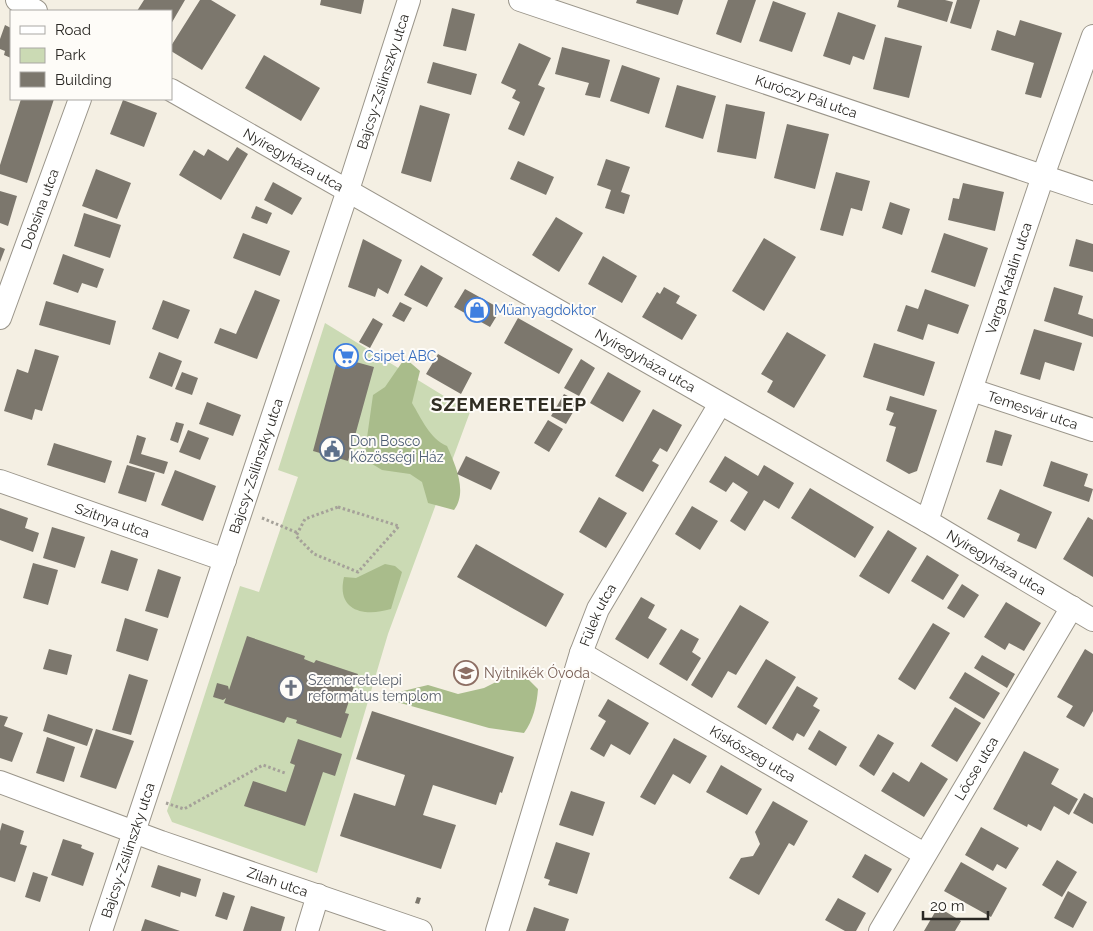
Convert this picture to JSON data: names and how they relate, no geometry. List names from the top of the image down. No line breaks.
{"streets":{"street":["Bajcsy-Zsilinszky utca","Kuróczy Pál utca","Nyíregyháza utca","Dobsina utca","Varga Katalin utca","Temesvár utca","Szitnya utca","Fülek utca","Kiskőszeg utca","Lőcse utca","Zilah utca"]},"crossings":[["Bajcsy-Zsilinszky utca","Nyíregyháza utca"],["Bajcsy-Zsilinszky utca","Szitnya utca"],["Bajcsy-Zsilinszky utca","Zilah utca"],["Kuróczy Pál utca","Varga Katalin utca"],["Nyíregyháza utca","Varga Katalin utca"],["Nyíregyháza utca","Fülek utca"],["Nyíregyháza utca","Lőcse utca"],["Varga Katalin utca","Temesvár utca"],["Fülek utca","Kiskőszeg utca"],["Kiskőszeg utca","Lőcse utca"]],"districts":["SZEMERETELEP"],"places":{"shop":["Műanyagdoktor"],"supermarket":["Csipet ABC"],"public building":["Don Bosco Közösségi Ház"],"school or university":["Nyitnikék Óvoda"],"church":["Szemeretelepi református templom"]},"legend":["Road","Park","Building"],"scale_bar":"20 m"}
